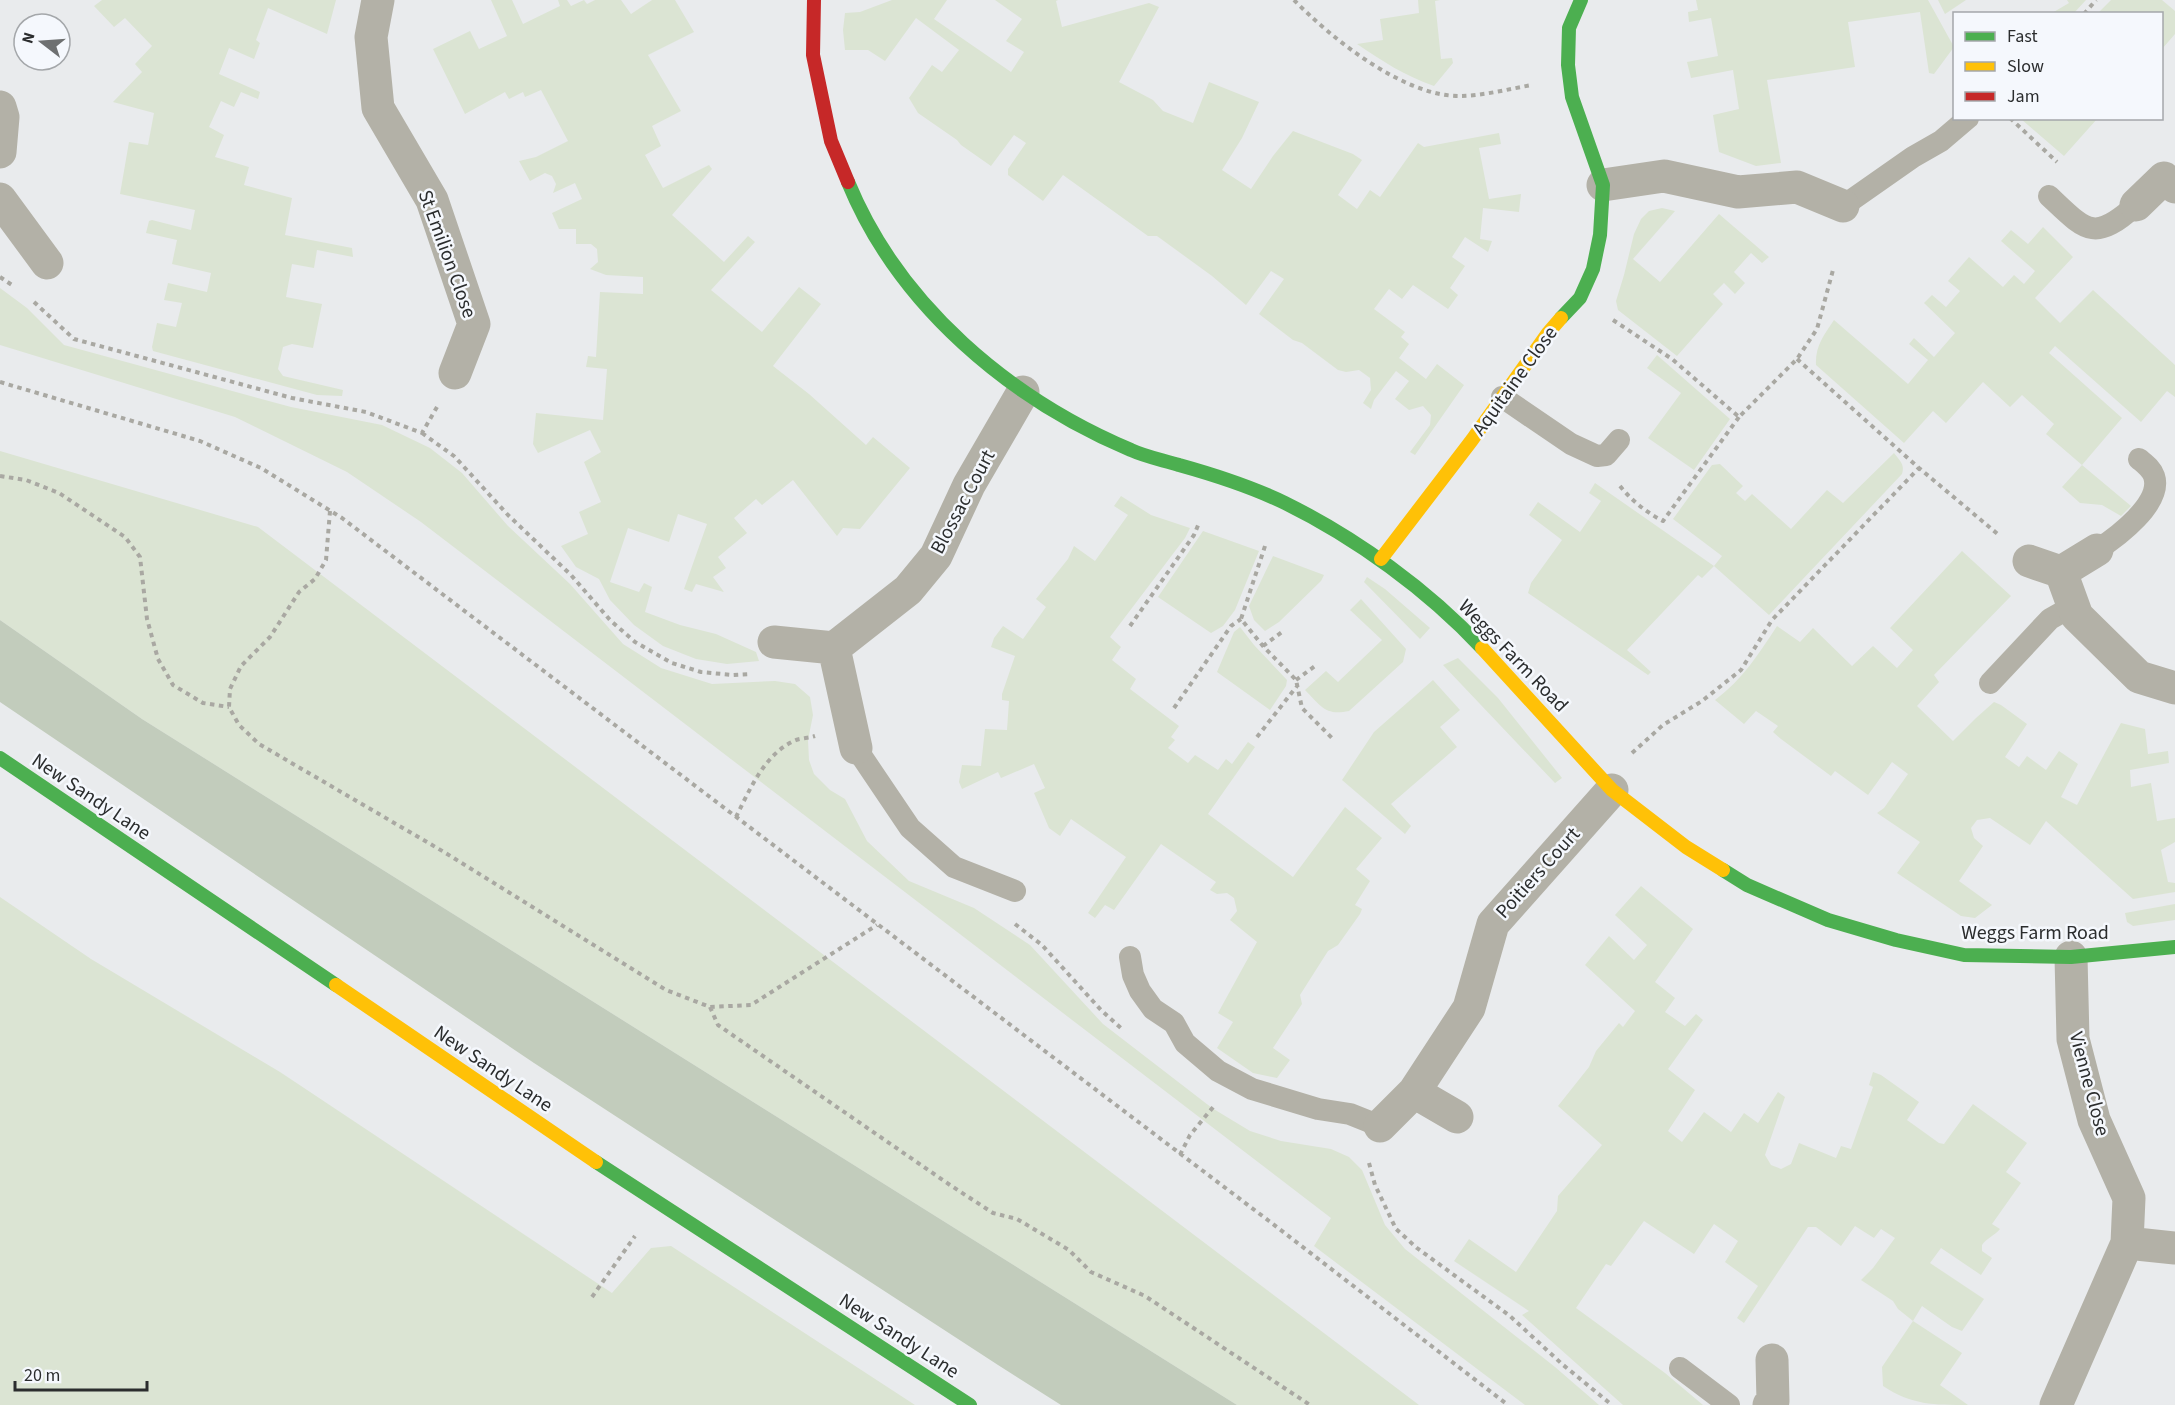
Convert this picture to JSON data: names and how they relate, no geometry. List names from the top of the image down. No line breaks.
{"streets":{"street":["St Emilion Close","Aquitaine Close","Blossac Court","Weggs Farm Road","New Sandy Lane","Poitiers Court","Vienne Close"]},"crossings":[["Aquitaine Close","Weggs Farm Road"],["Blossac Court","Weggs Farm Road"],["Weggs Farm Road","Poitiers Court"],["Weggs Farm Road","Vienne Close"]],"legend":["Fast","Slow","Jam"],"scale_bar":"20 m","north":"left"}
